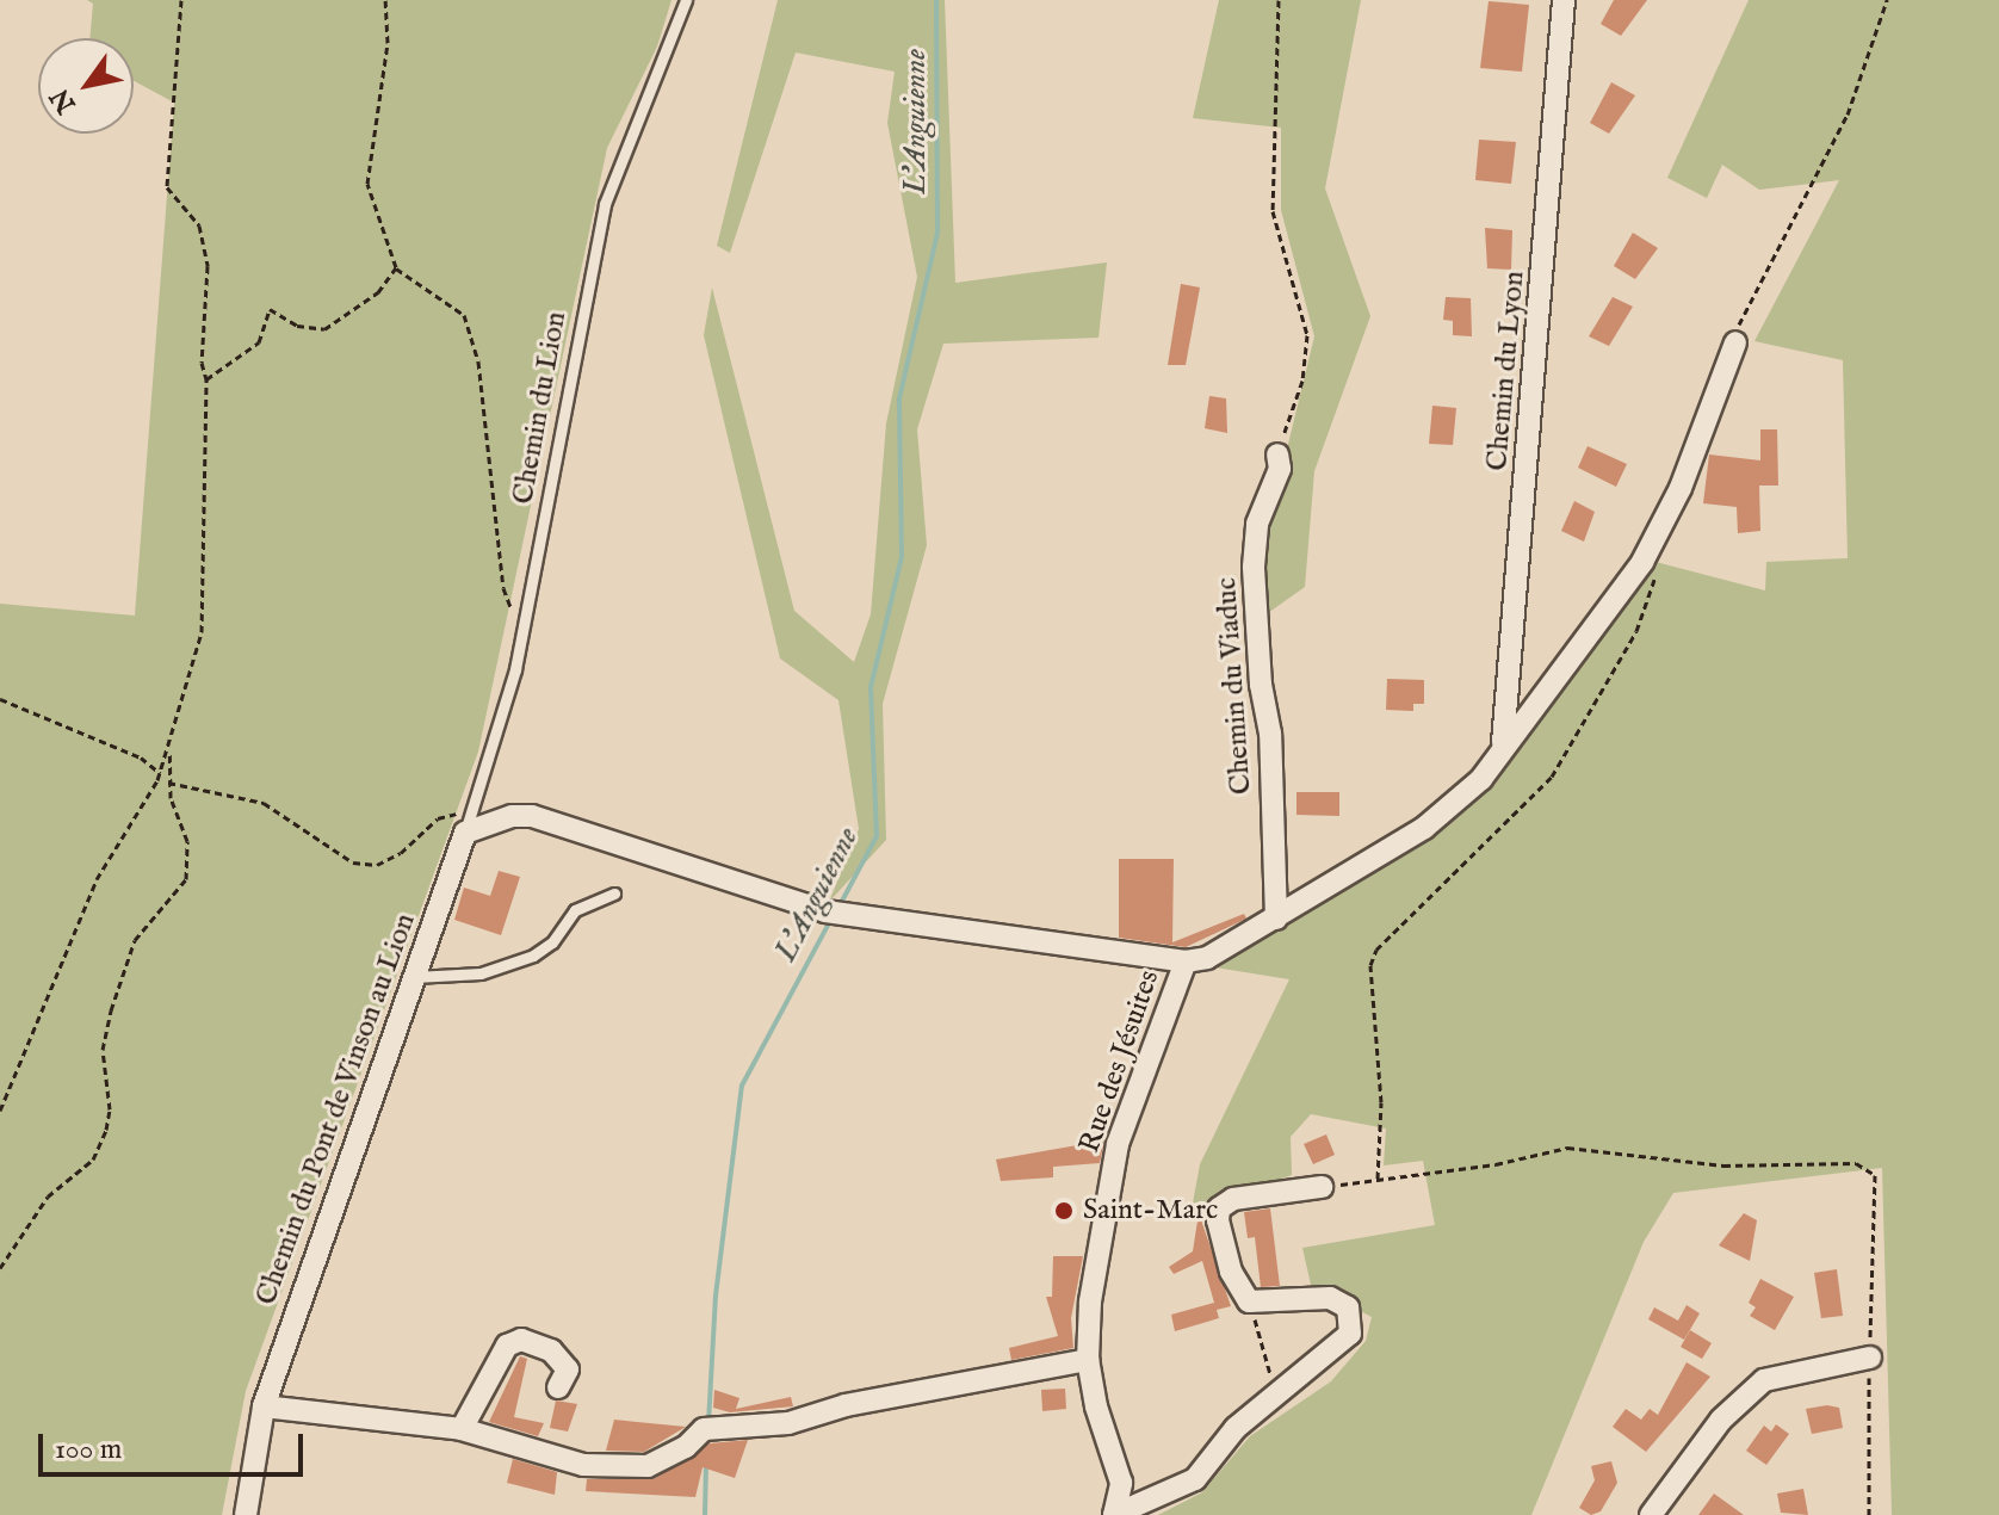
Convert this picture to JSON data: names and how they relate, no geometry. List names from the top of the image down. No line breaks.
{"streets":{"street":["Chemin du Lyon","Chemin du Viaduc","Rue des Jésuites","Chemin du Pont de Vinson au Lion"],"lane":["Chemin du Lion"]},"crossings":[["Chemin du Lion","Chemin du Pont de Vinson au Lion"]],"water":["L'Anguienne"],"places":["Saint-Marc"],"scale_bar":"100 m","north":"bottom left"}
